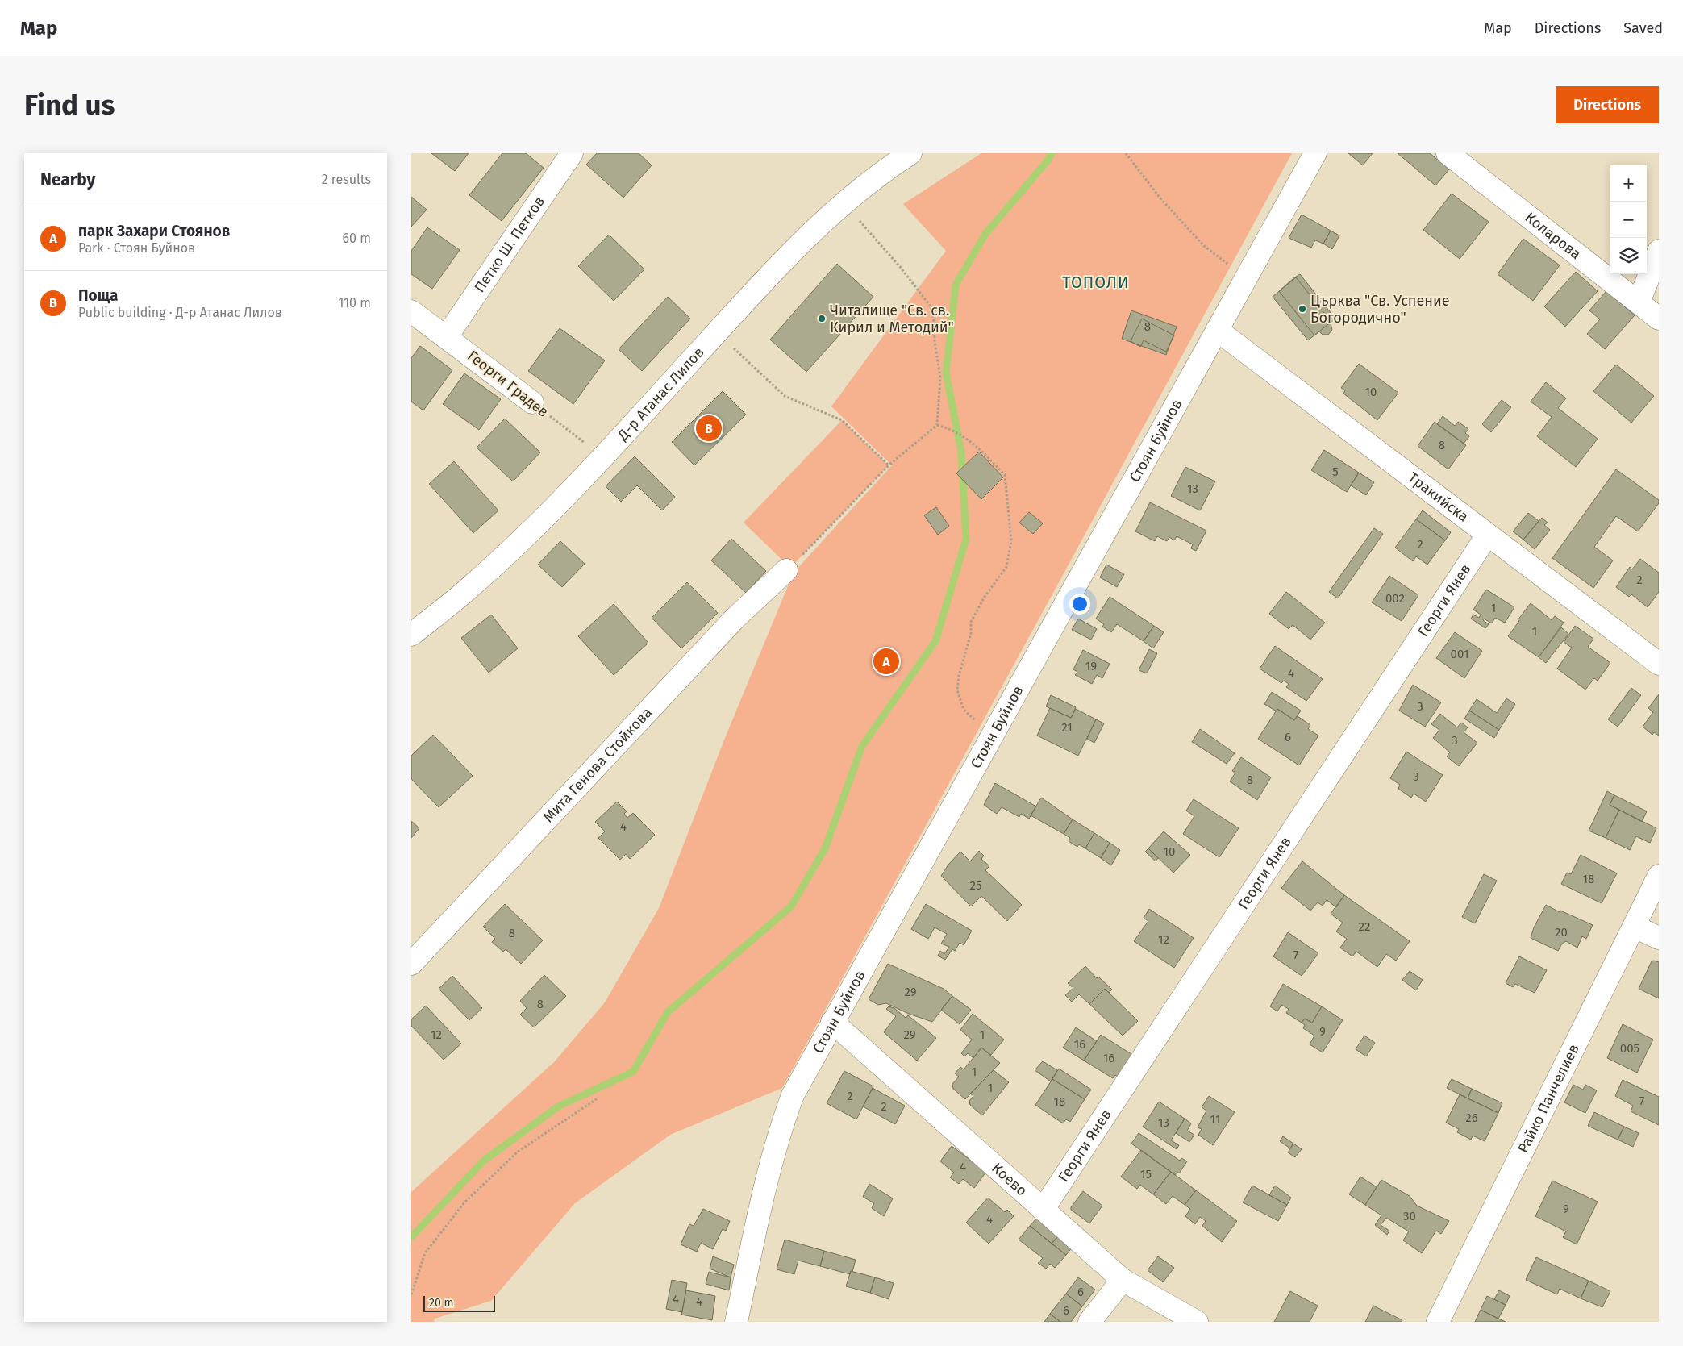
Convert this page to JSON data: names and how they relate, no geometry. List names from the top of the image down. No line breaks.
{"streets":{"street":["Коларова","Петко Ш. Петков","Георги Градев","Д-р Атанас Лилов","Стоян Буйнов","Тракийска","Георги Янев","Мита Генова Стойкова","Райко Панчелиев","Коево"]},"crossings":[["Петко Ш. Петков","Георги Градев"],["Георги Градев","Д-р Атанас Лилов"],["Стоян Буйнов","Тракийска"],["Стоян Буйнов","Коево"],["Тракийска","Георги Янев"],["Георги Янев","Коево"]],"districts":["ТОПОЛИ"],"places":["Църква \"Св. Успение Богородично\"","Читалище \"Св. св. Кирил и Методий\""],"house_numbers":["8","10","8","5","13","2","2","002","1","1","001","19","4","3","21","6","3","3","8","4","10","18","25","22","20","8","12","7","29","8","9","12","29","1","16","005","16","1","1","2","7","18","2","26","11","13","4","15","9","30","4","6","4","4","6"],"scale_bar":"20 m","page":{"header":"Map","nav":["Map","Directions","Saved"],"buttons":"Directions","title":"Find us","heading":["Nearby","2 results"],"map_buttons":["+","−"],"list":[{"mark":"A","name":"парк Захари Стоянов","note":"Park · Стоян Буйнов","value":"60 m"},{"mark":"B","name":"Поща","note":"Public building · Д-р Атанас Лилов","value":"110 m"}],"pins":["B","A"],"scale":"20 m"}}
